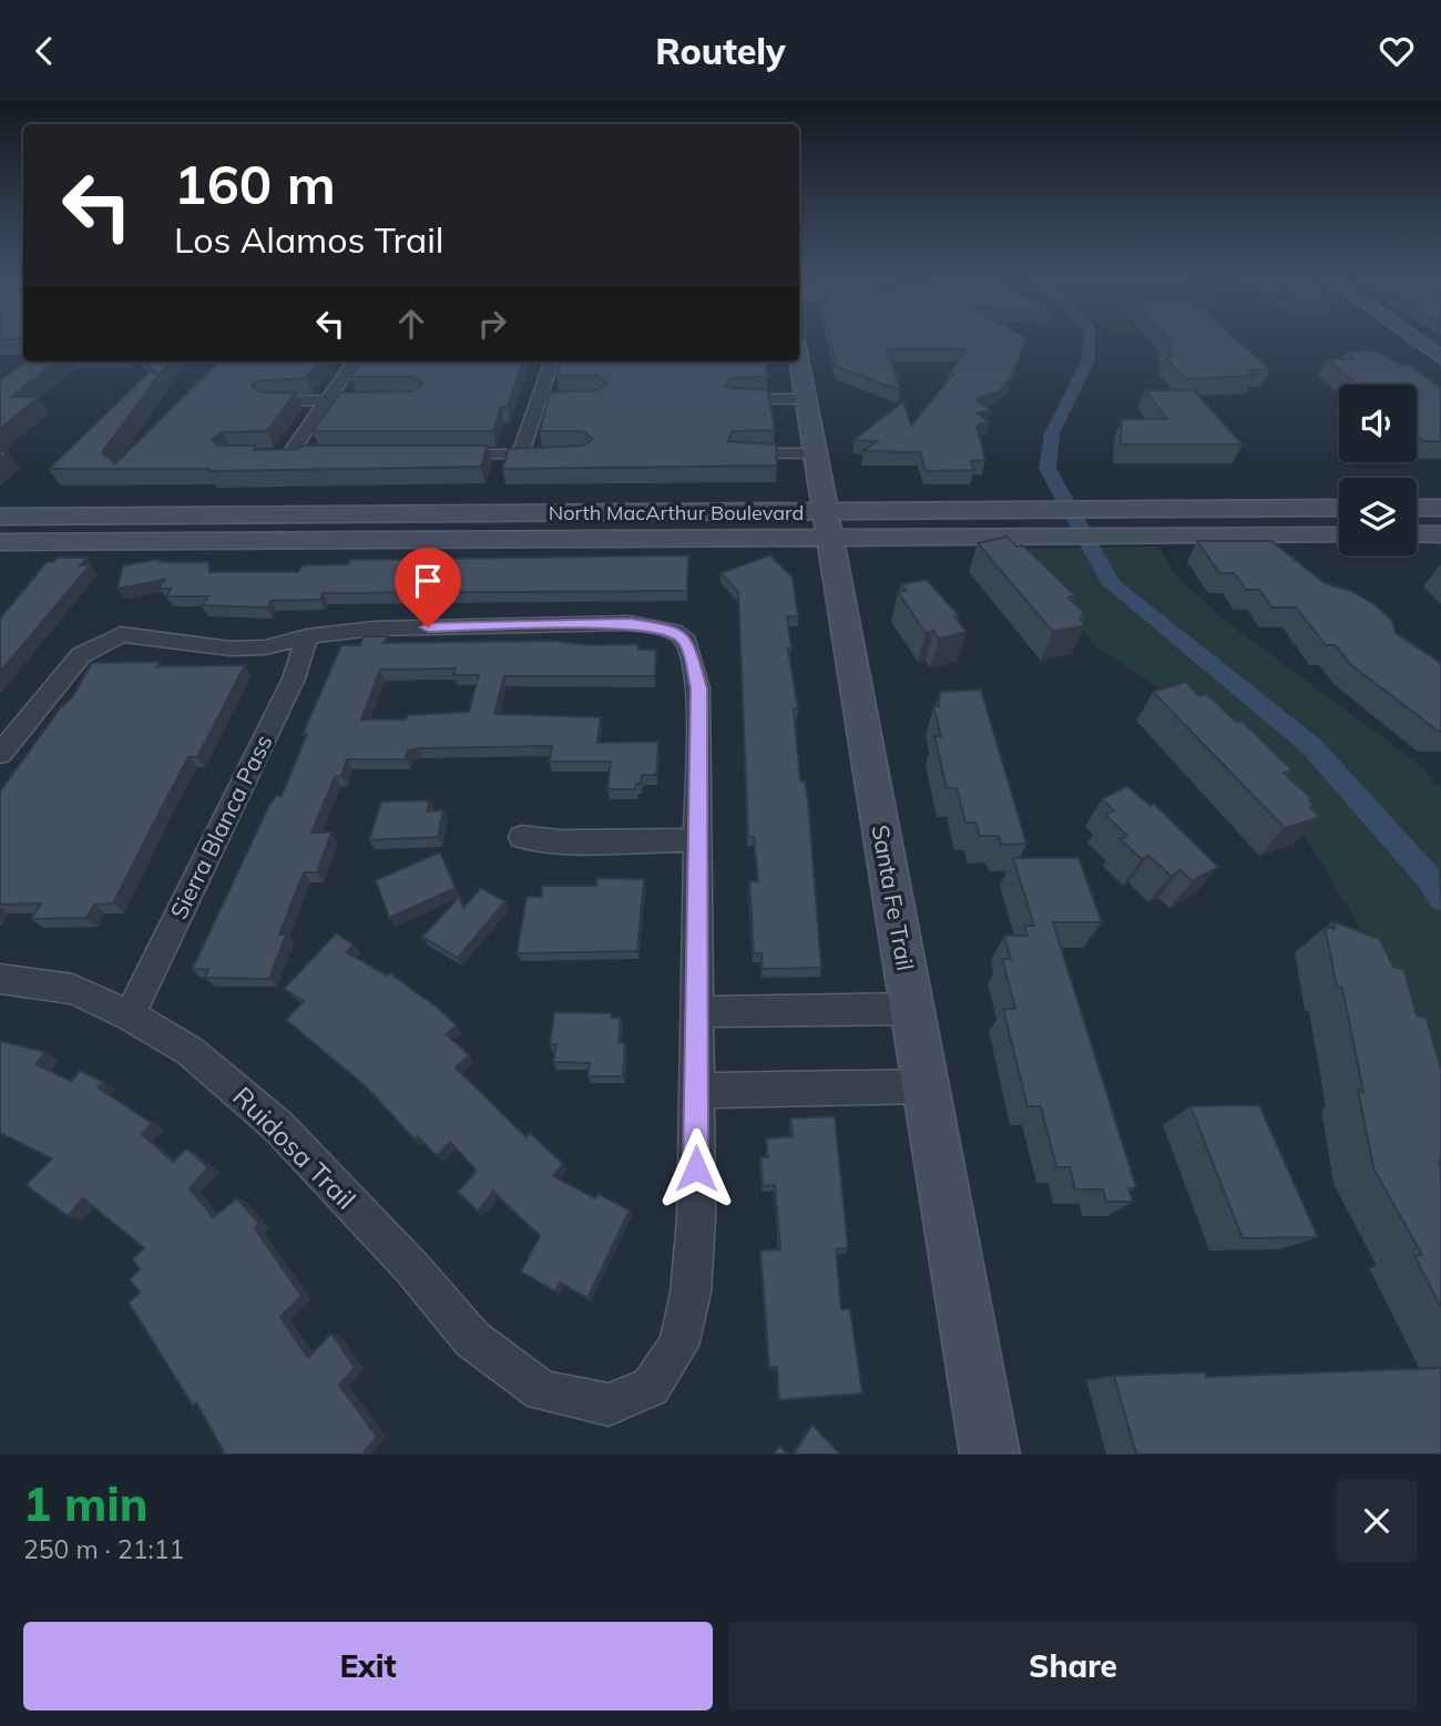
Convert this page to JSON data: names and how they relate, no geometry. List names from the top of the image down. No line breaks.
{"streets":{"main road":["North MacArthur Boulevard","Santa Fe Trail"],"street":["Sierra Blanca Pass","Ruidosa Trail"]},"crossings":[["North MacArthur Boulevard","Santa Fe Trail"],["Sierra Blanca Pass","Ruidosa Trail"]],"page":{"header":"Routely","turn":["160 m","Los Alamos Trail"],"heading":["1 min","250 m · 21:11"],"buttons":["Exit","Share"]}}
